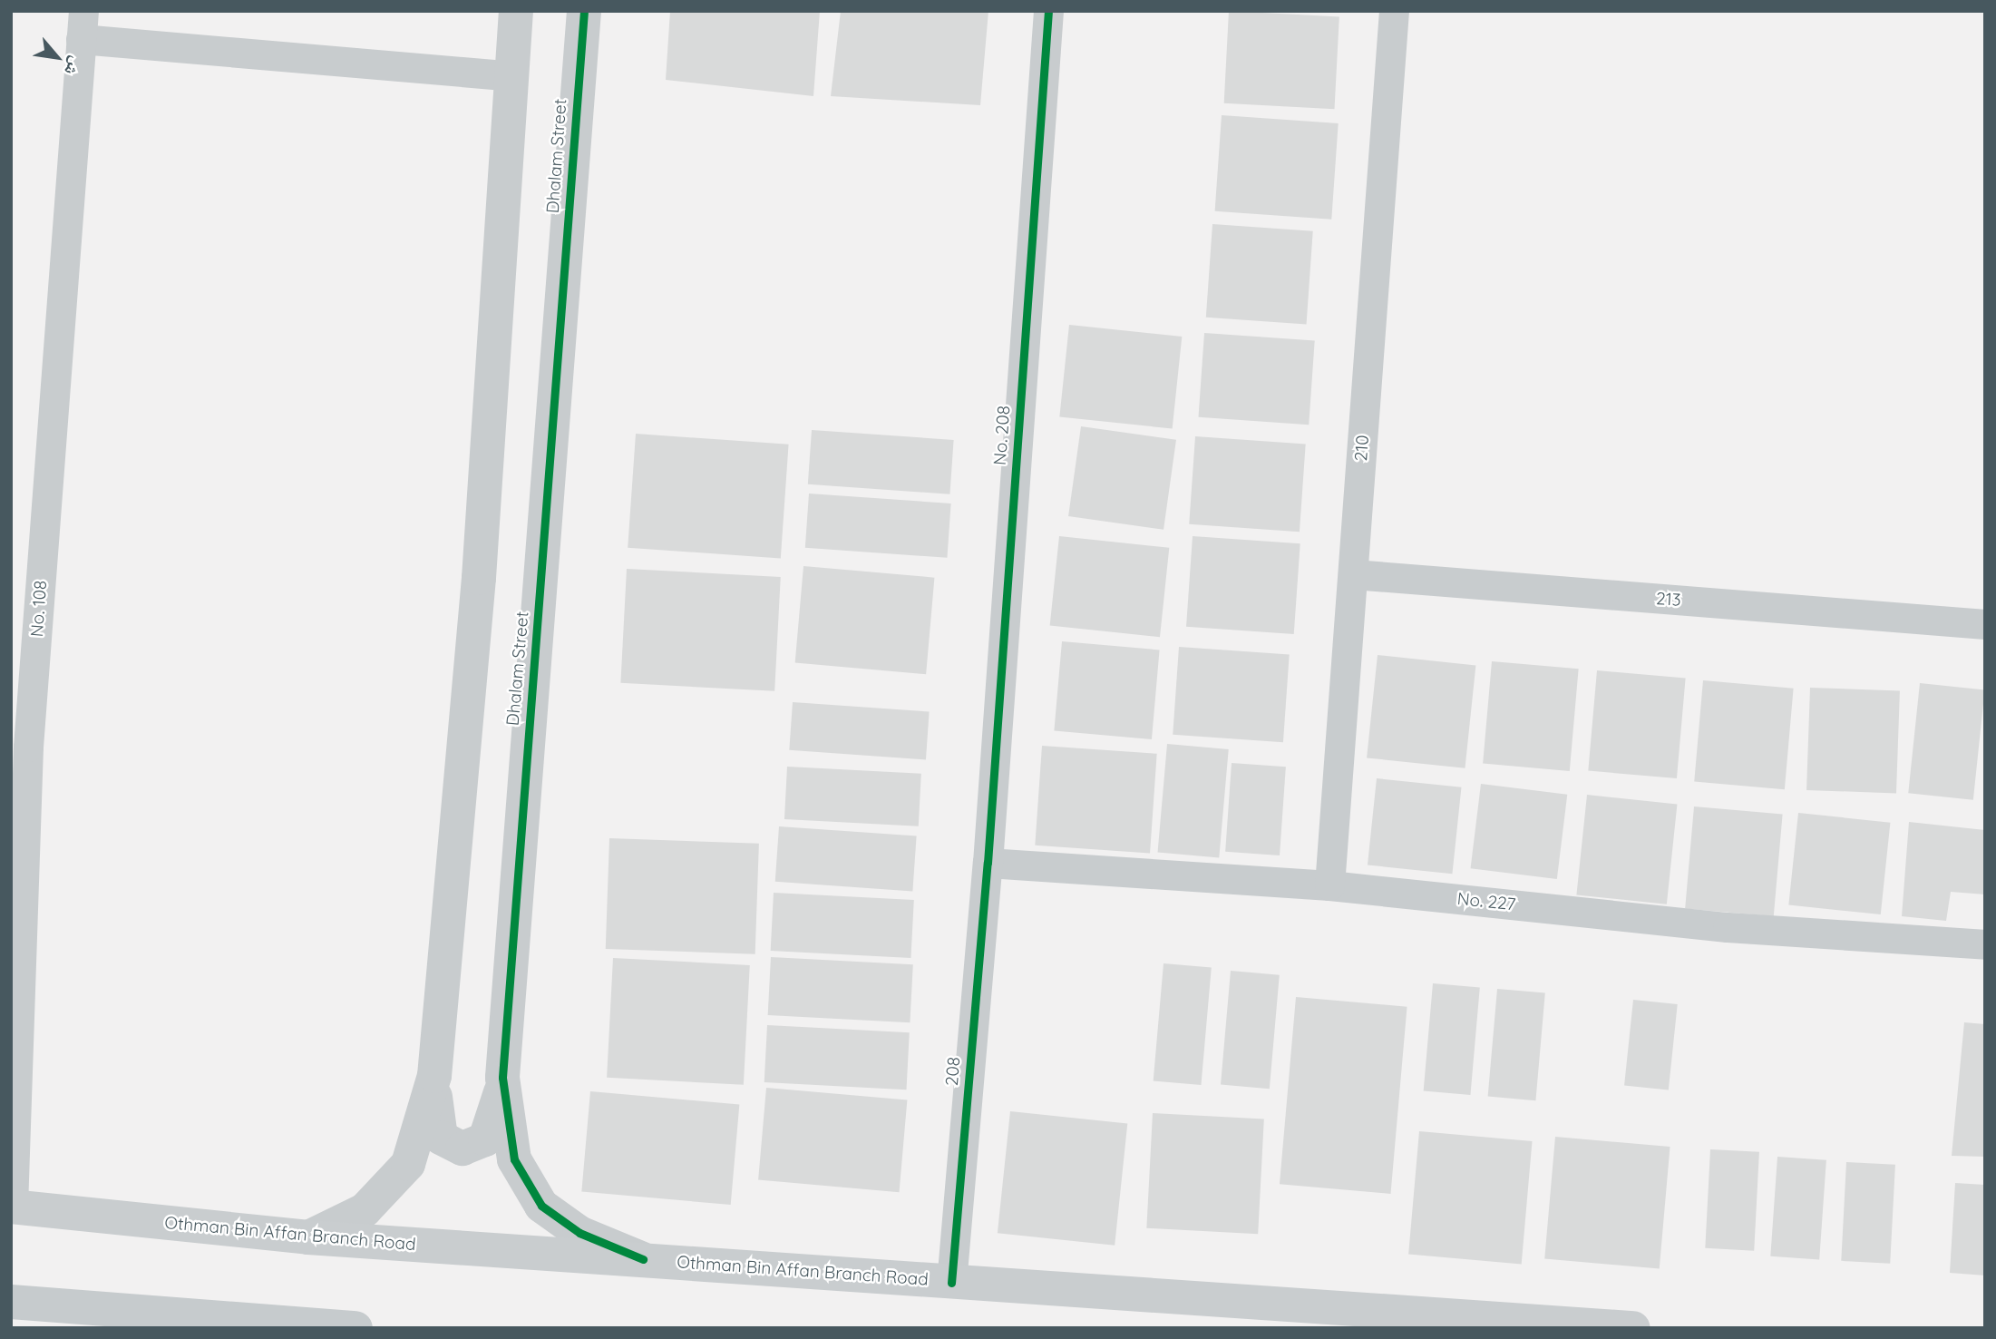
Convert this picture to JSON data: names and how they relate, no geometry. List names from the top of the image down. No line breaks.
{"streets":{"main road":["Othman Bin Affan Branch Road"],"street":["Dhalam Street","No. 208","210","213","No. 108","No. 227","208"]},"crossings":[["Dhalam Street","Othman Bin Affan Branch Road"],["No. 208","No. 227"],["No. 208","208"],["210","213"],["210","No. 227"],["No. 108","Othman Bin Affan Branch Road"],["No. 227","208"],["208","Othman Bin Affan Branch Road"]],"north":"bottom right"}
